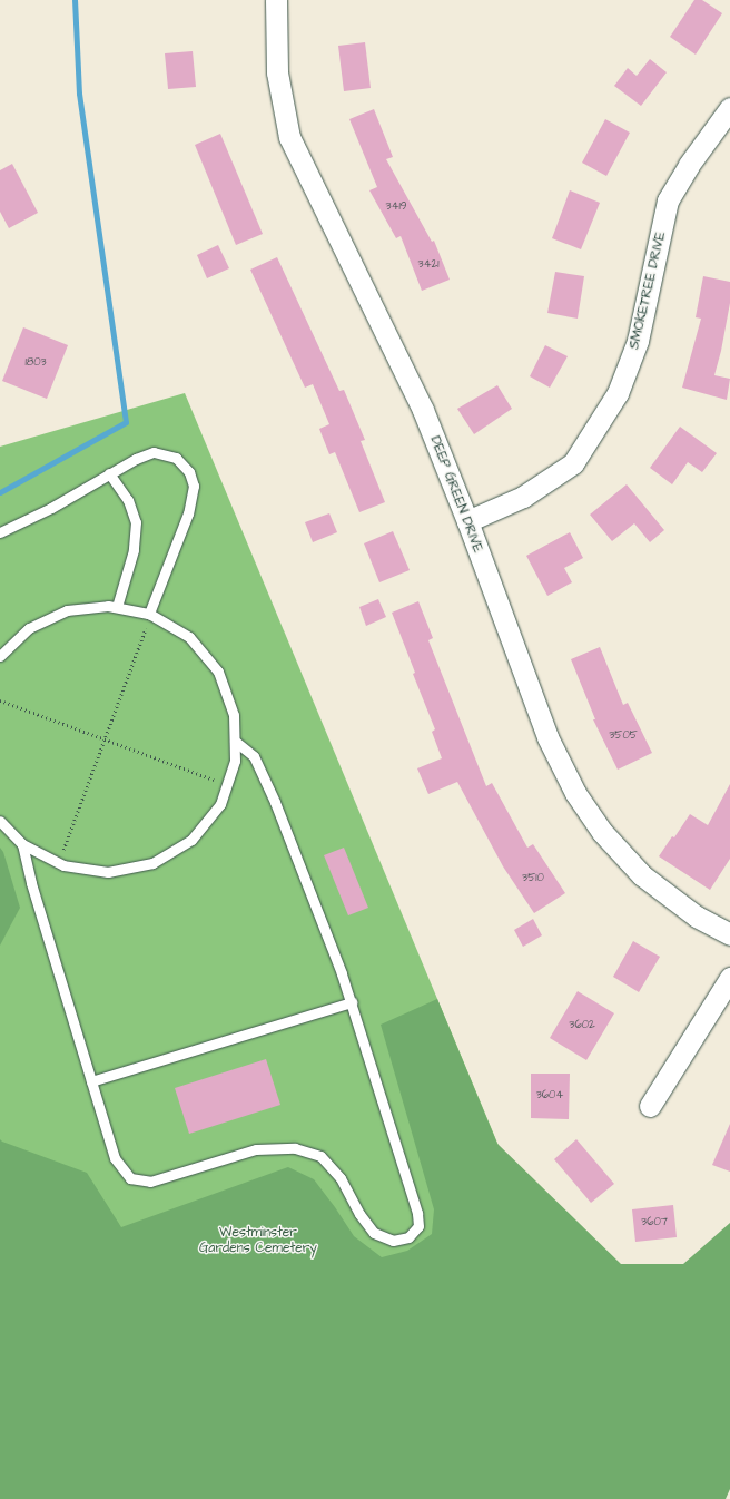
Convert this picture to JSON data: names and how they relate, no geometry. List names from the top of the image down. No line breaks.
{"streets":{"street":["SMOKETREE DRIVE","DEEP GREEN DRIVE"]},"crossings":[["SMOKETREE DRIVE","DEEP GREEN DRIVE"]],"parks":["Westminster Gardens Cemetery"],"house_numbers":["3419","3421","1803","3505","3510","3602","3604","3607"]}
